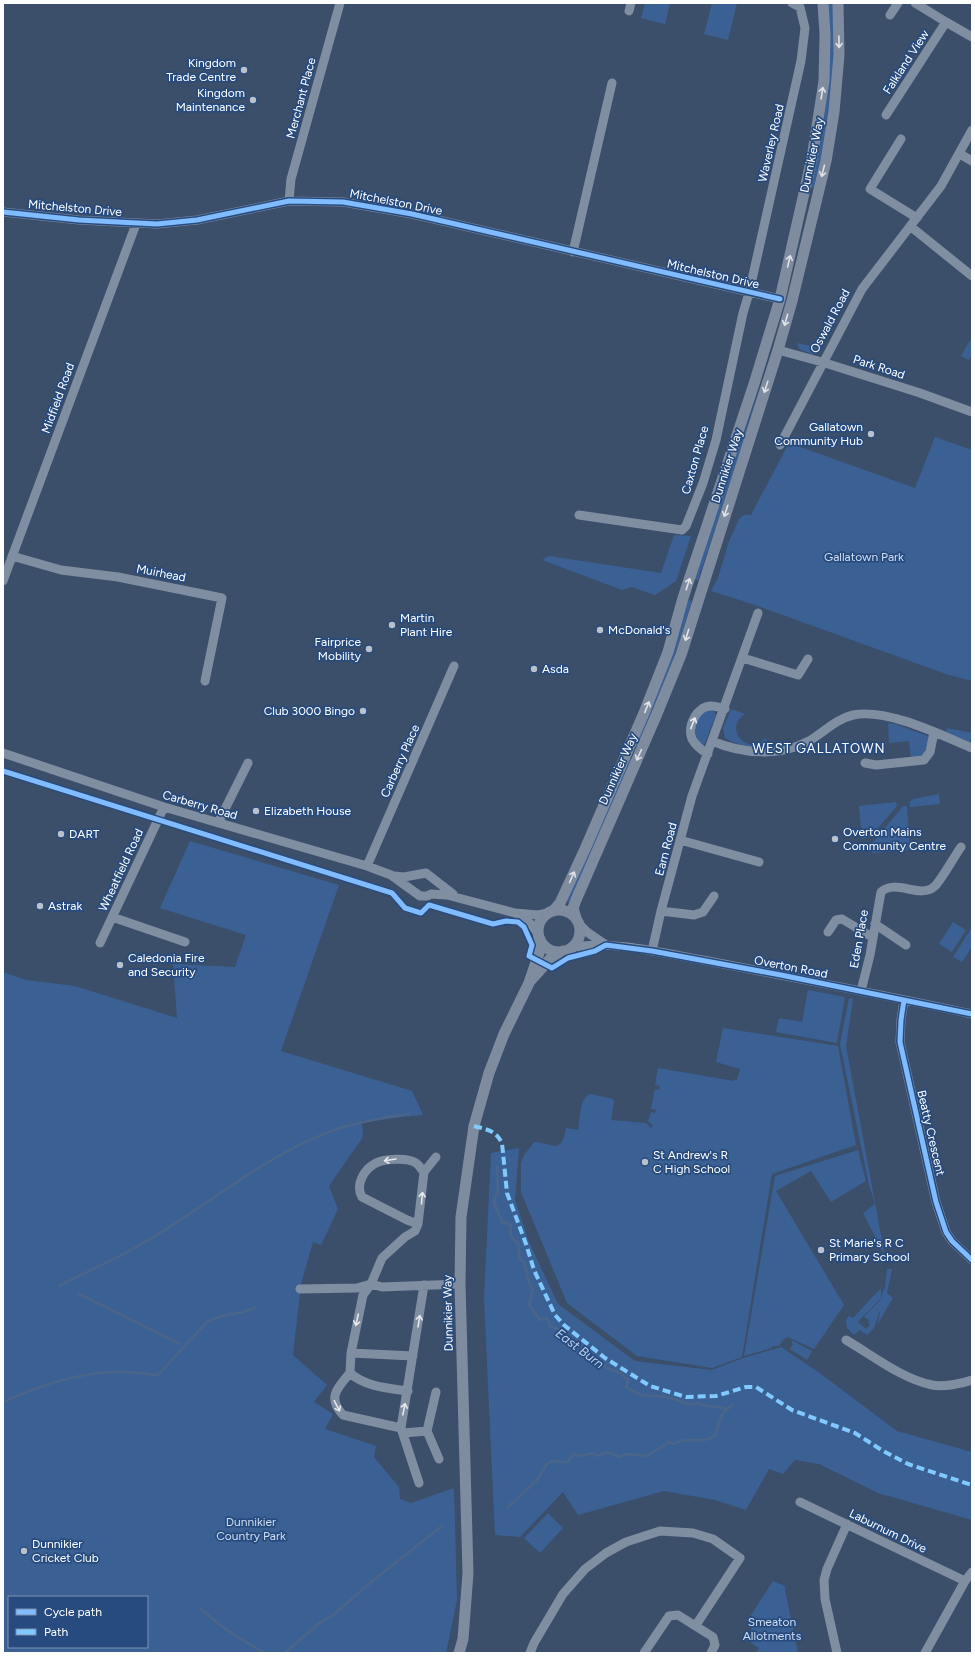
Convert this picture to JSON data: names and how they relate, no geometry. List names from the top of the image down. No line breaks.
{"streets":{"main road":["Dunnikier Way"],"street":["Falkland View","Merchant Place","Waverley Road","Mitchelston Drive","Oswald Road","Park Road","Midfield Road","Caxton Place","Muirhead","Carberry Place","Carberry Road","Earn Road","Wheatfield Road","Eden Place","Overton Road","Beatty Crescent","Laburnum Drive"]},"crossings":[["Merchant Place","Mitchelston Drive"],["Waverley Road","Mitchelston Drive"],["Waverley Road","Caxton Place"],["Dunnikier Way","Mitchelston Drive"],["Dunnikier Way","Park Road"],["Dunnikier Way","Carberry Road"],["Dunnikier Way","Overton Road"],["Mitchelston Drive","Midfield Road"],["Mitchelston Drive","Caxton Place"],["Oswald Road","Park Road"],["Midfield Road","Muirhead"],["Carberry Place","Carberry Road"],["Carberry Road","Wheatfield Road"],["Carberry Road","Overton Road"],["Earn Road","Overton Road"],["Eden Place","Overton Road"],["Overton Road","Beatty Crescent"]],"districts":["WEST GALLATOWN"],"water":["East Burn"],"parks":["Gallatown Park","Dunnikier Country Park","Smeaton Allotments"],"places":["Kingdom Trade Centre","Kingdom Maintenance","Gallatown Community Hub","Martin Plant Hire","McDonald's","Fairprice Mobility","Asda","Club 3000 Bingo","Elizabeth House","DART","Overton Mains Community Centre","Astrak","Caledonia Fire and Security","St Andrew's R C High School","St Marie's R C Primary School","Dunnikier Cricket Club"],"legend":["Cycle path","Path"]}
